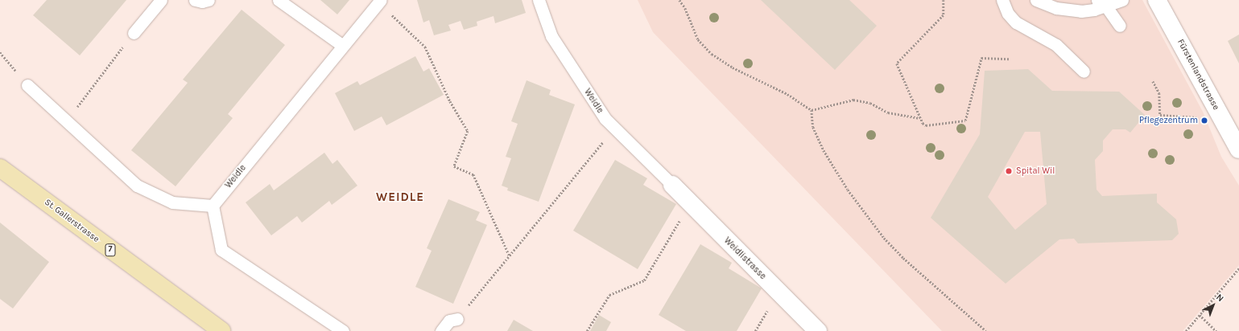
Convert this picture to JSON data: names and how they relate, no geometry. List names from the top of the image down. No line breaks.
{"streets":{"main road":["St. Gallerstrasse","7"],"street":["Fürstenlandstrasse","Weidlistrasse"],"lane":["Weidle"]},"crossings":[["Weidle","Weidlistrasse"]],"districts":["WEIDLE"],"places":["Pflegezentrum","Spital Wil"],"north":"top right"}
